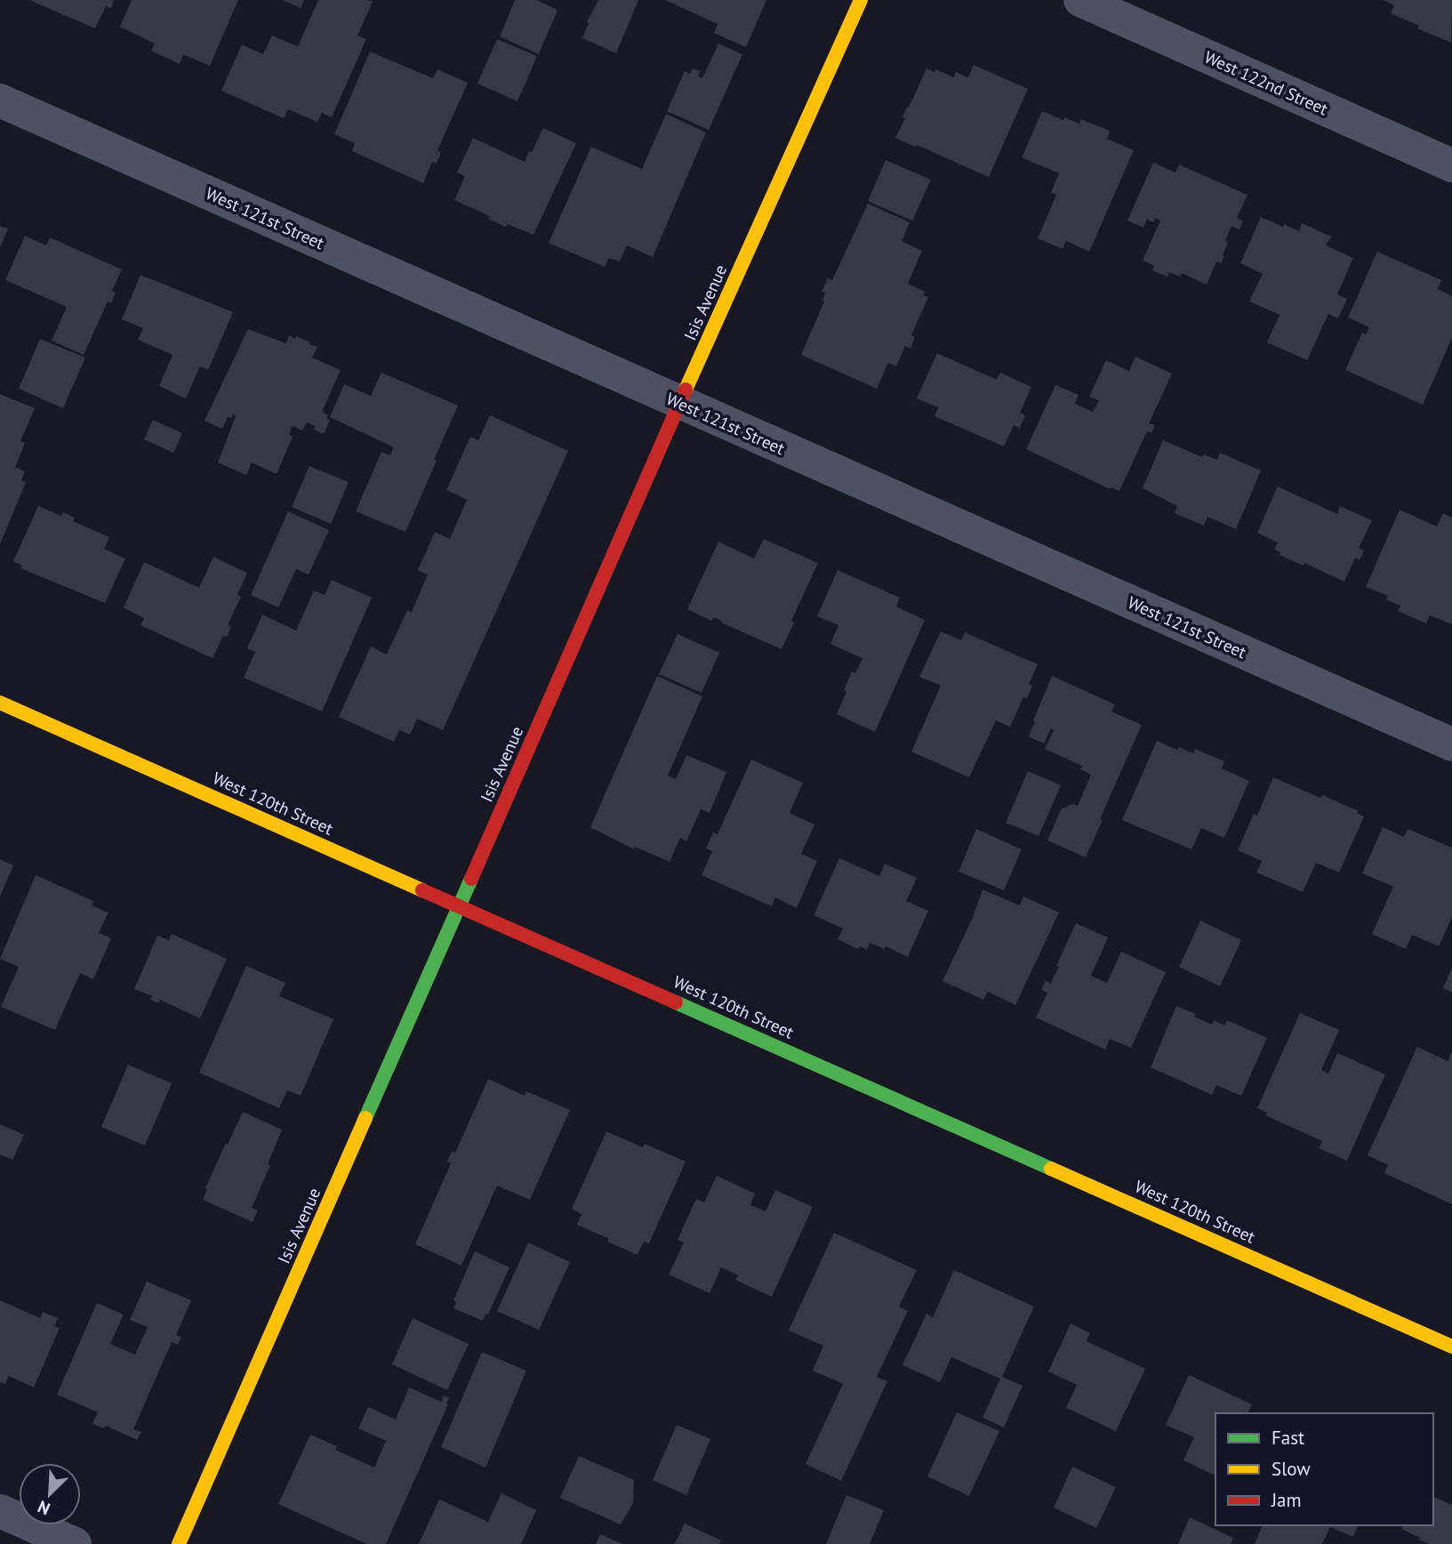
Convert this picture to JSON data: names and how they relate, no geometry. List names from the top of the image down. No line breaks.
{"streets":{"street":["West 122nd Street","West 121st Street","Isis Avenue","West 120th Street"]},"crossings":[["West 121st Street","Isis Avenue"],["Isis Avenue","West 120th Street"]],"legend":["Fast","Slow","Jam"],"north":"bottom left"}
